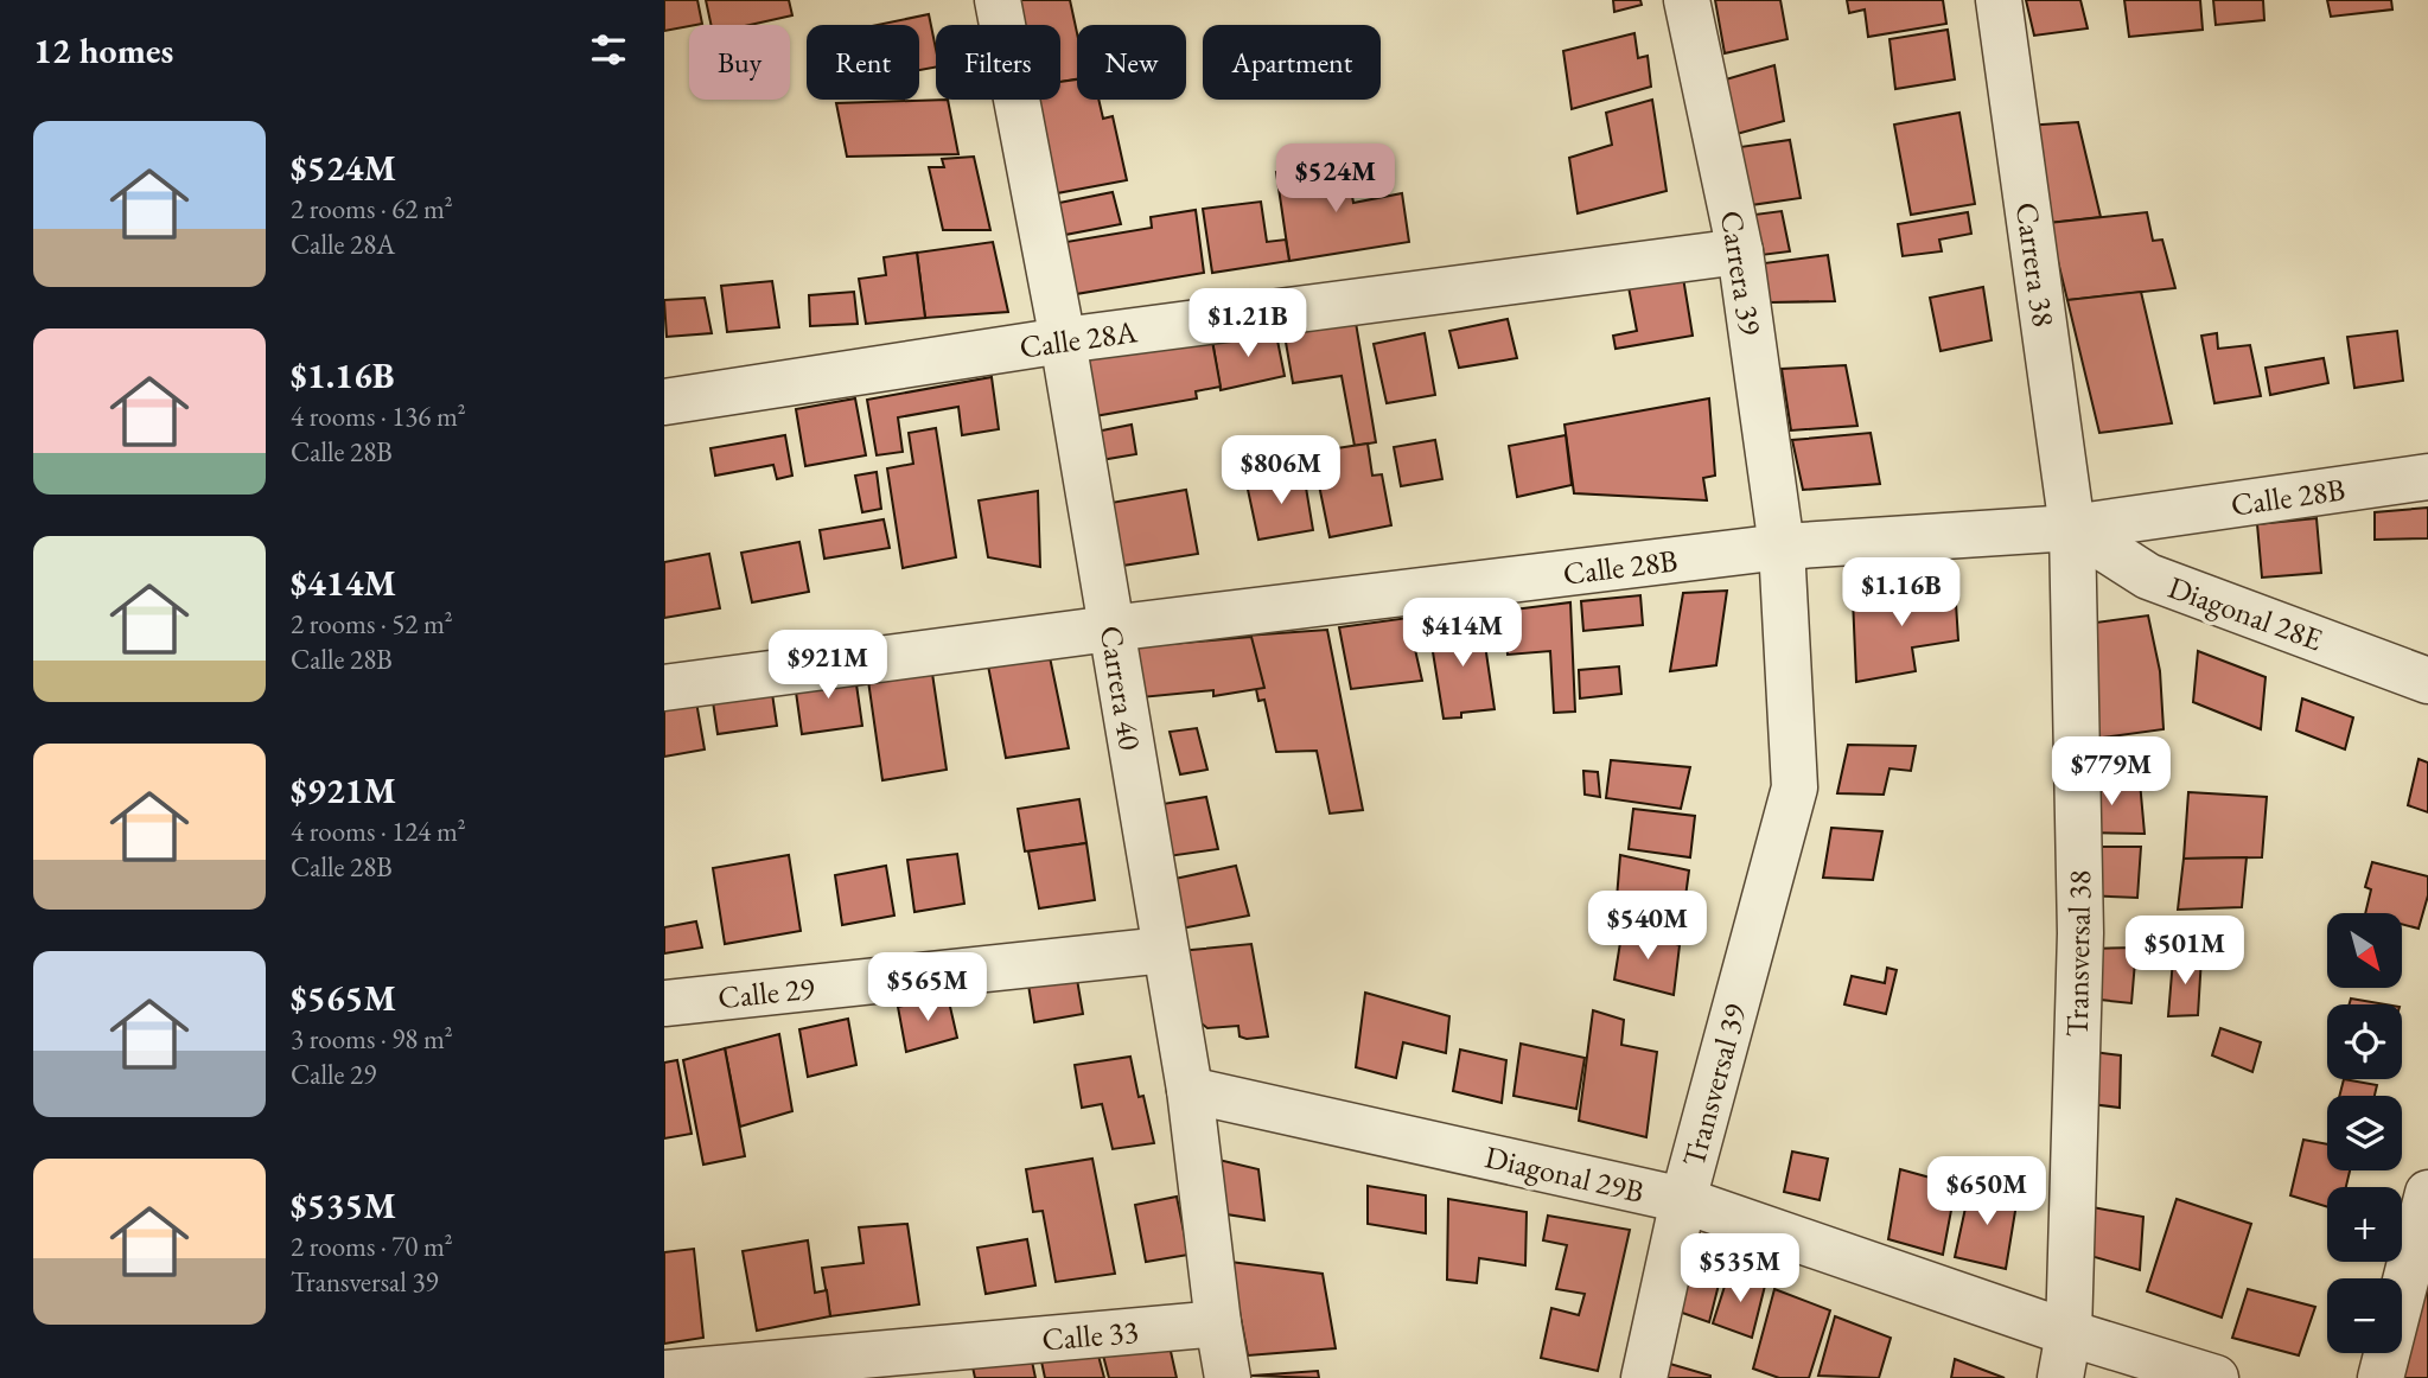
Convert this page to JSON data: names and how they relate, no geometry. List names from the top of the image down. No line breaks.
{"streets":{"street":["Carrera 38","Carrera 39","Calle 28A","Calle 28B","Diagonal 28E","Carrera 40","Transversal 38","Calle 29","Transversal 39","Diagonal 29B","Calle 33"]},"crossings":[["Carrera 38","Calle 28B"],["Carrera 38","Diagonal 28E"],["Carrera 38","Transversal 38"],["Carrera 39","Calle 28A"],["Carrera 39","Calle 28B"],["Carrera 39","Transversal 39"],["Calle 28A","Carrera 40"],["Calle 28B","Diagonal 28E"],["Calle 28B","Carrera 40"],["Calle 28B","Transversal 38"],["Calle 28B","Transversal 39"],["Diagonal 28E","Transversal 38"],["Carrera 40","Calle 29"],["Carrera 40","Diagonal 29B"],["Carrera 40","Calle 33"],["Transversal 38","Diagonal 29B"],["Transversal 39","Diagonal 29B"]],"north":"bottom right","page":{"heading":"12 homes","chip":["Buy","Rent","Filters","New","Apartment"],"list":[{"name":"$524M","note":"2 rooms · 62 m² · Calle 28A"},{"name":"$1.16B","note":"4 rooms · 136 m² · Calle 28B"},{"name":"$414M","note":"2 rooms · 52 m² · Calle 28B"},{"name":"$921M","note":"4 rooms · 124 m² · Calle 28B"},{"name":"$565M","note":"3 rooms · 98 m² · Calle 29"},{"name":"$535M","note":"2 rooms · 70 m² · Transversal 39"}],"price":["$524M","$1.21B","$806M","$1.16B","$414M","$921M","$779M","$540M","$501M","$565M","$650M","$535M"],"map_buttons":["+","−"]}}
